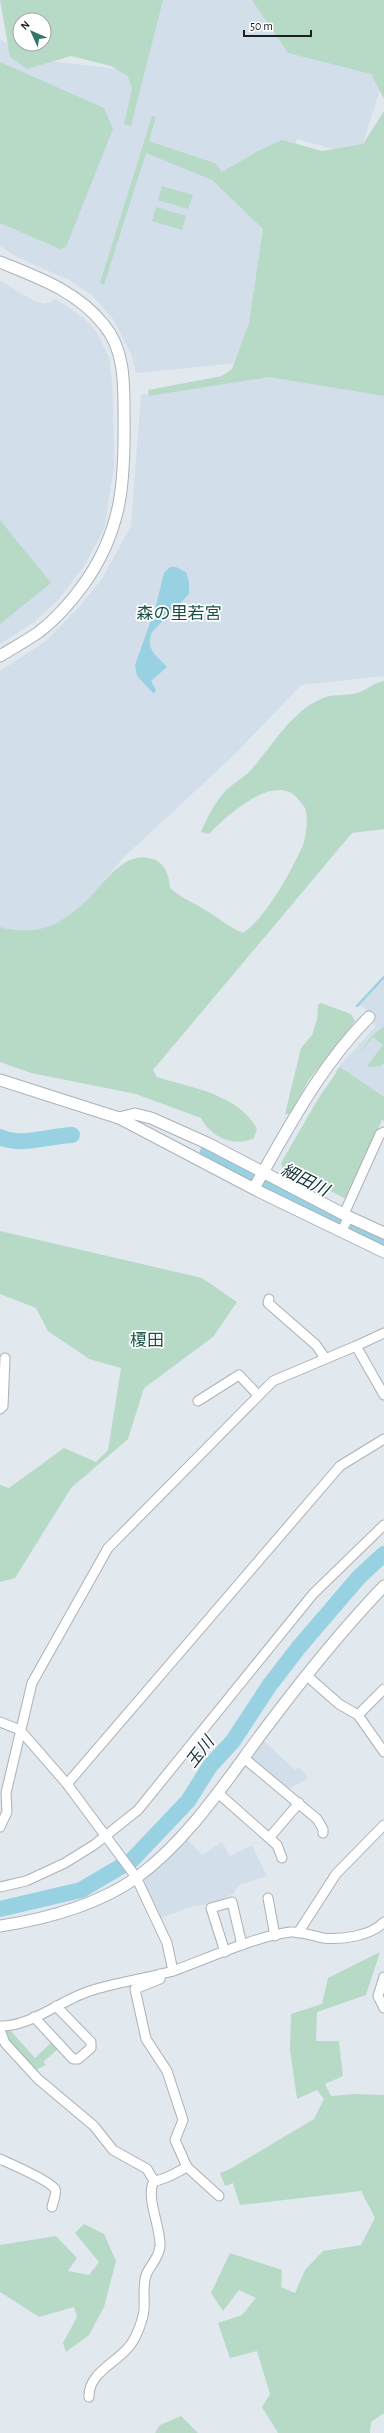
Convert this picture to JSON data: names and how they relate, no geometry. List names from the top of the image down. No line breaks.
{"districts":["森の里若宮","榎田"],"water":["細田川","玉川"],"scale_bar":"50 m","north":"top left"}
